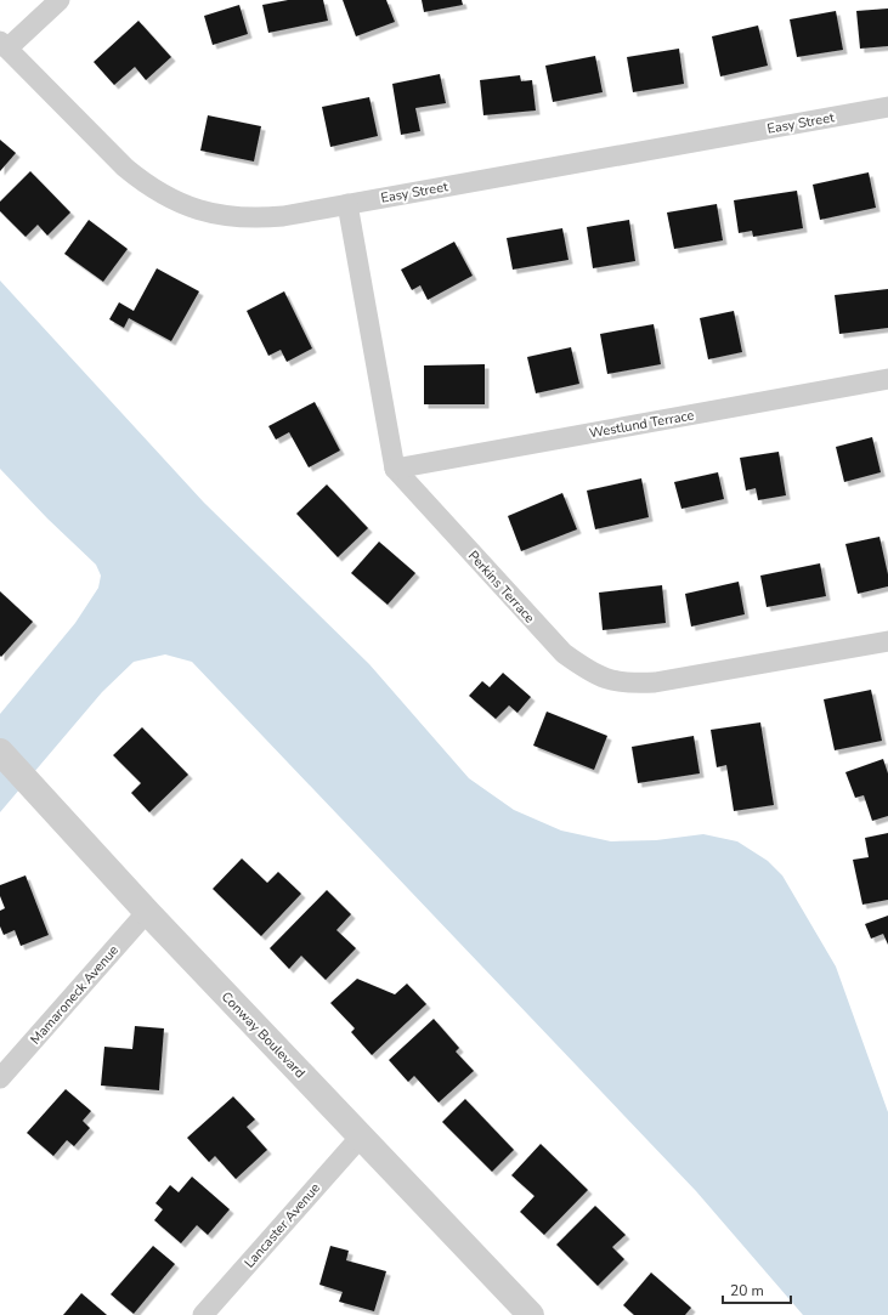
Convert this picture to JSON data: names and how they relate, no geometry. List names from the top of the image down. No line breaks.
{"streets":{"street":["Easy Street","Westlund Terrace","Perkins Terrace","Mamaroneck Avenue","Conway Boulevard","Lancaster Avenue"]},"crossings":[["Westlund Terrace","Perkins Terrace"],["Mamaroneck Avenue","Conway Boulevard"],["Conway Boulevard","Lancaster Avenue"]],"scale_bar":"20 m"}
